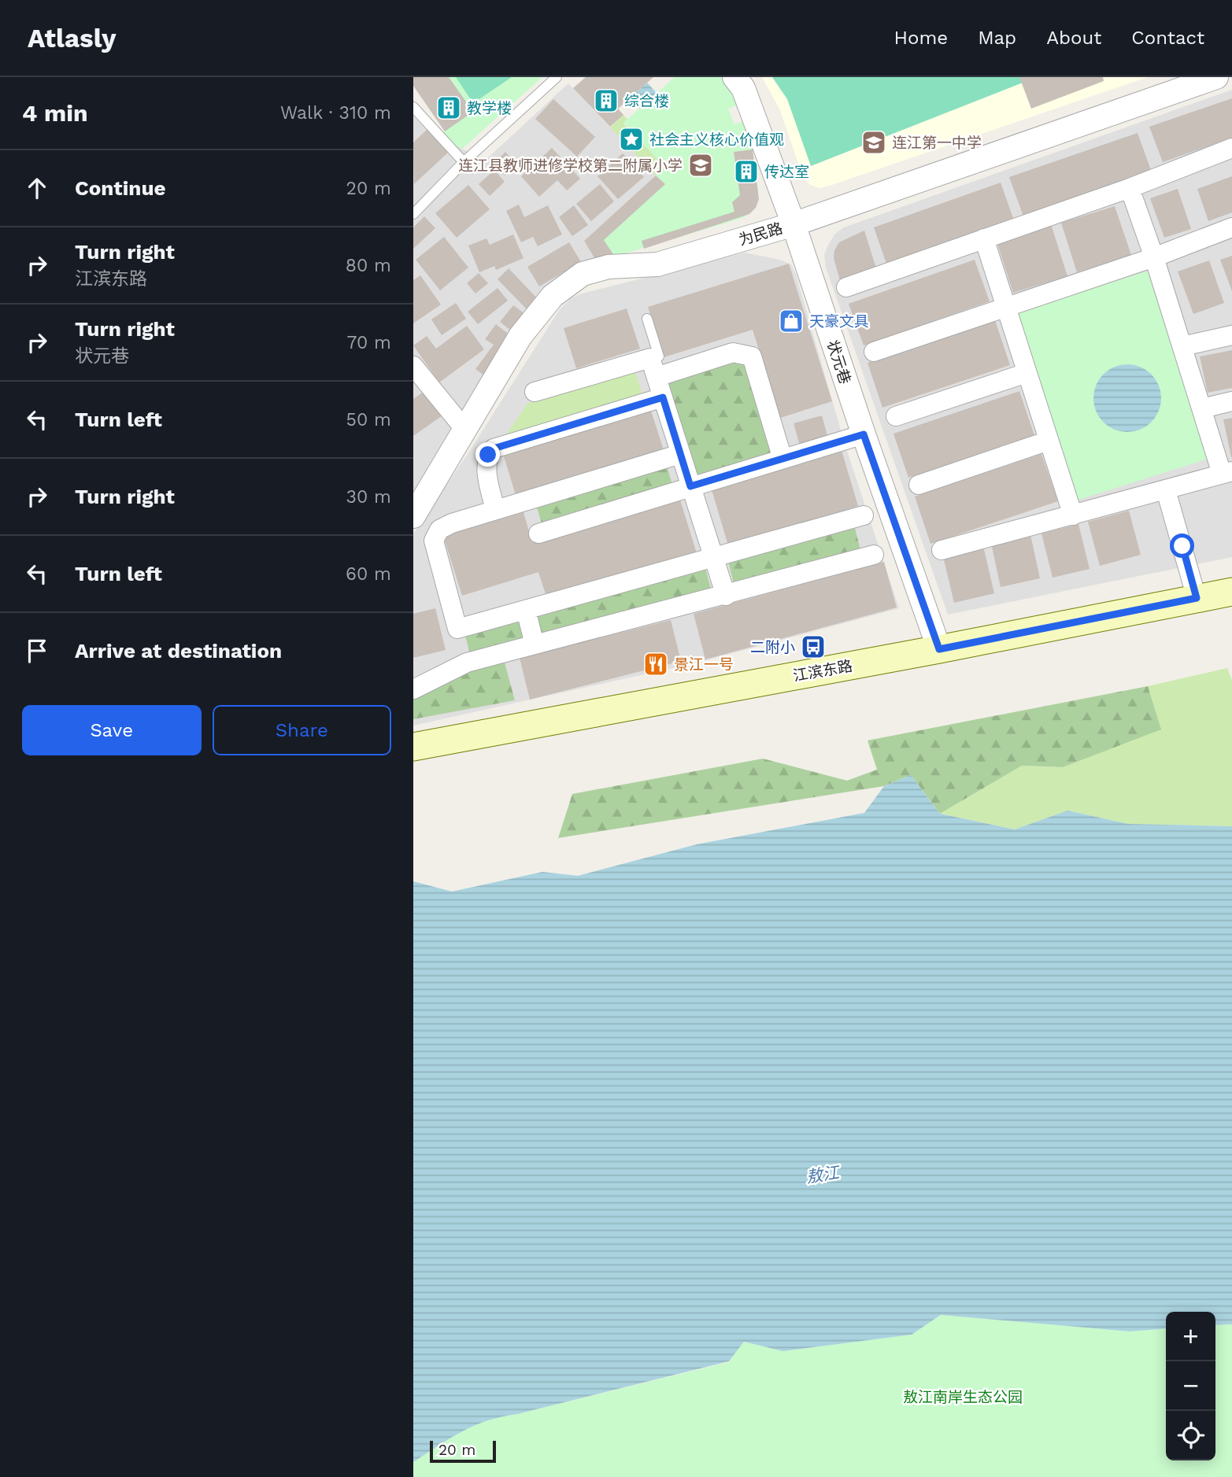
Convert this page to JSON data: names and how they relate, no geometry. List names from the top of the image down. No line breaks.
{"streets":{"main road":["江滨东路"],"street":["为民路","状元巷"]},"crossings":[["为民路","状元巷"],["状元巷","江滨东路"]],"water":["敖江"],"parks":["敖江南岸生态公园"],"places":{"building":["综合楼","教学楼","传达室"],"place":["社会主义核心价值观"],"school or university":["连江第一中学","连江县教师进修学校第二附属小学"],"shop":["天豪文具"],"bus stop":["二附小"],"restaurant":["景江一号"]},"scale_bar":"20 m","page":{"header":"Atlasly","nav":["Home","Map","About","Contact"],"heading":["4 min","Walk · 310 m"],"list":[["Continue","20 m"],["Turn right","江滨东路","80 m"],["Turn right","状元巷","70 m"],["Turn left","50 m"],["Turn right","30 m"],["Turn left","60 m"],"Arrive at destination"],"buttons":["Save","Share"],"map_buttons":["+","−"],"scale":"20 m"}}
